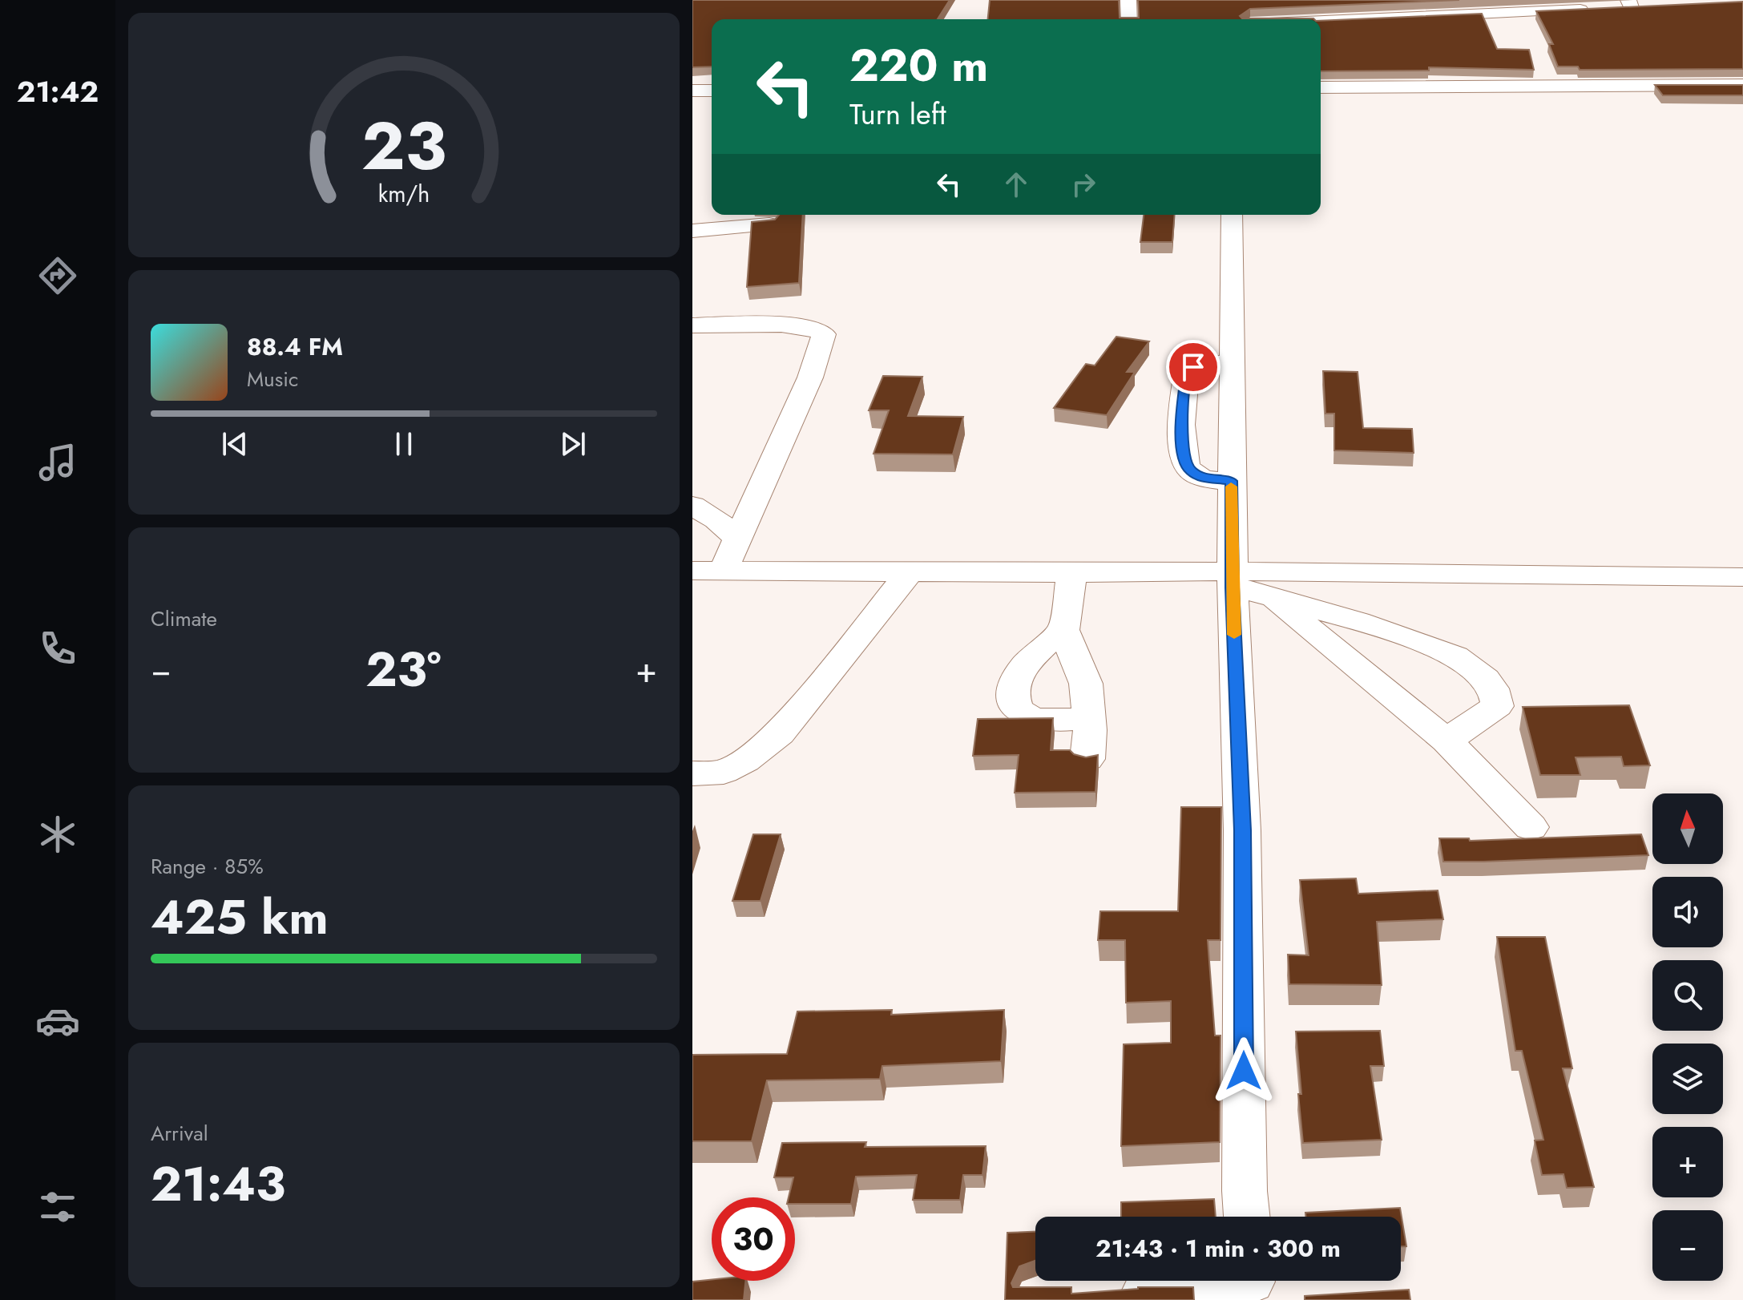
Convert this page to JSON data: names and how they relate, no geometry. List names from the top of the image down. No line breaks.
{"north":"top","page":{"tabs":"21:42","turn":["220 m","Turn left"],"song":["88.4 FM","Music"],"tile":["Climate",["Range · 85%","425 km"],["Arrival","21:43"]],"heat":["−","23°","+"],"map_buttons":["+","−"],"limit":"30","trip":"21:43 · 1 min · 300 m","gauge":["23","km/h"]}}
